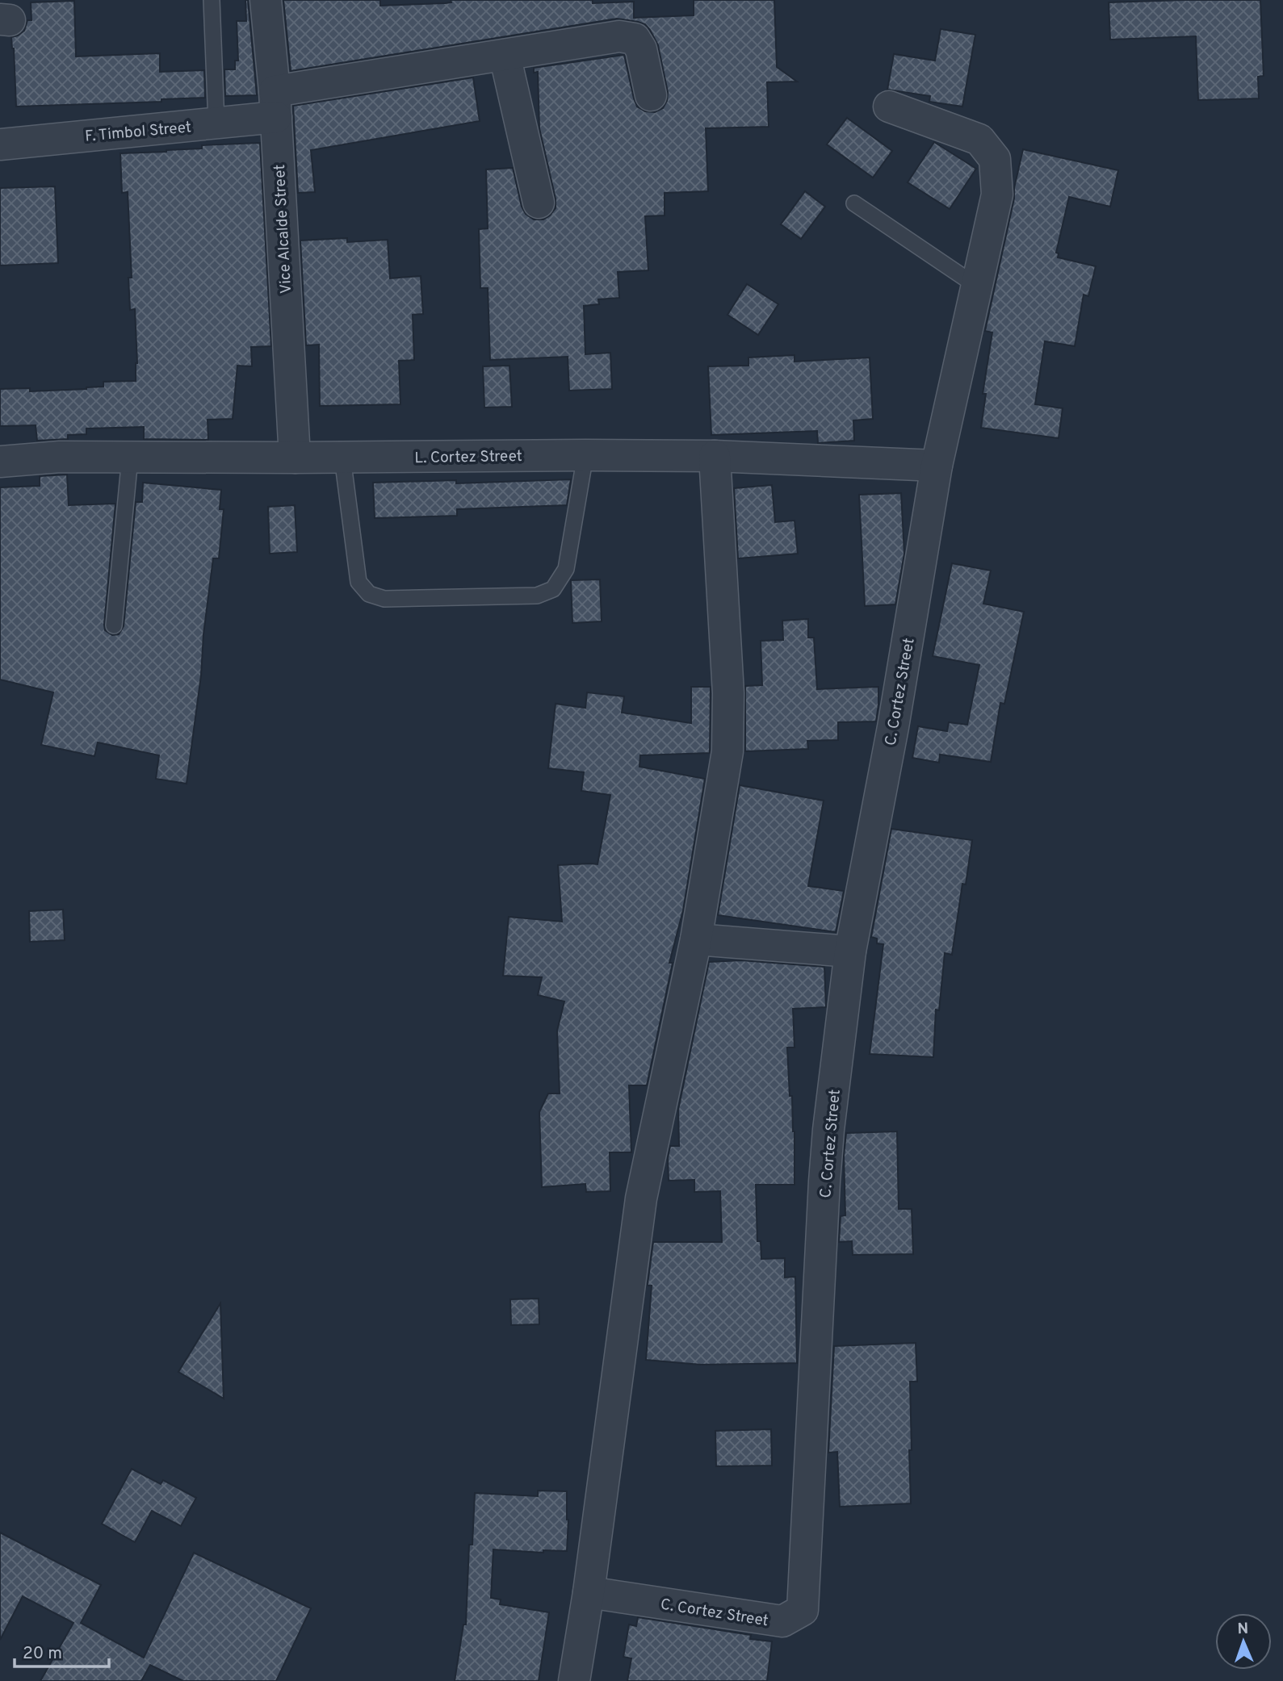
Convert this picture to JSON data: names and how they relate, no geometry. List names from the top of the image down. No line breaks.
{"streets":{"street":["F. Timbol Street","Vice Alcalde Street","L. Cortez Street","C. Cortez Street"]},"crossings":[["F. Timbol Street","Vice Alcalde Street"],["Vice Alcalde Street","L. Cortez Street"],["L. Cortez Street","C. Cortez Street"]],"scale_bar":"20 m","north":"top"}
